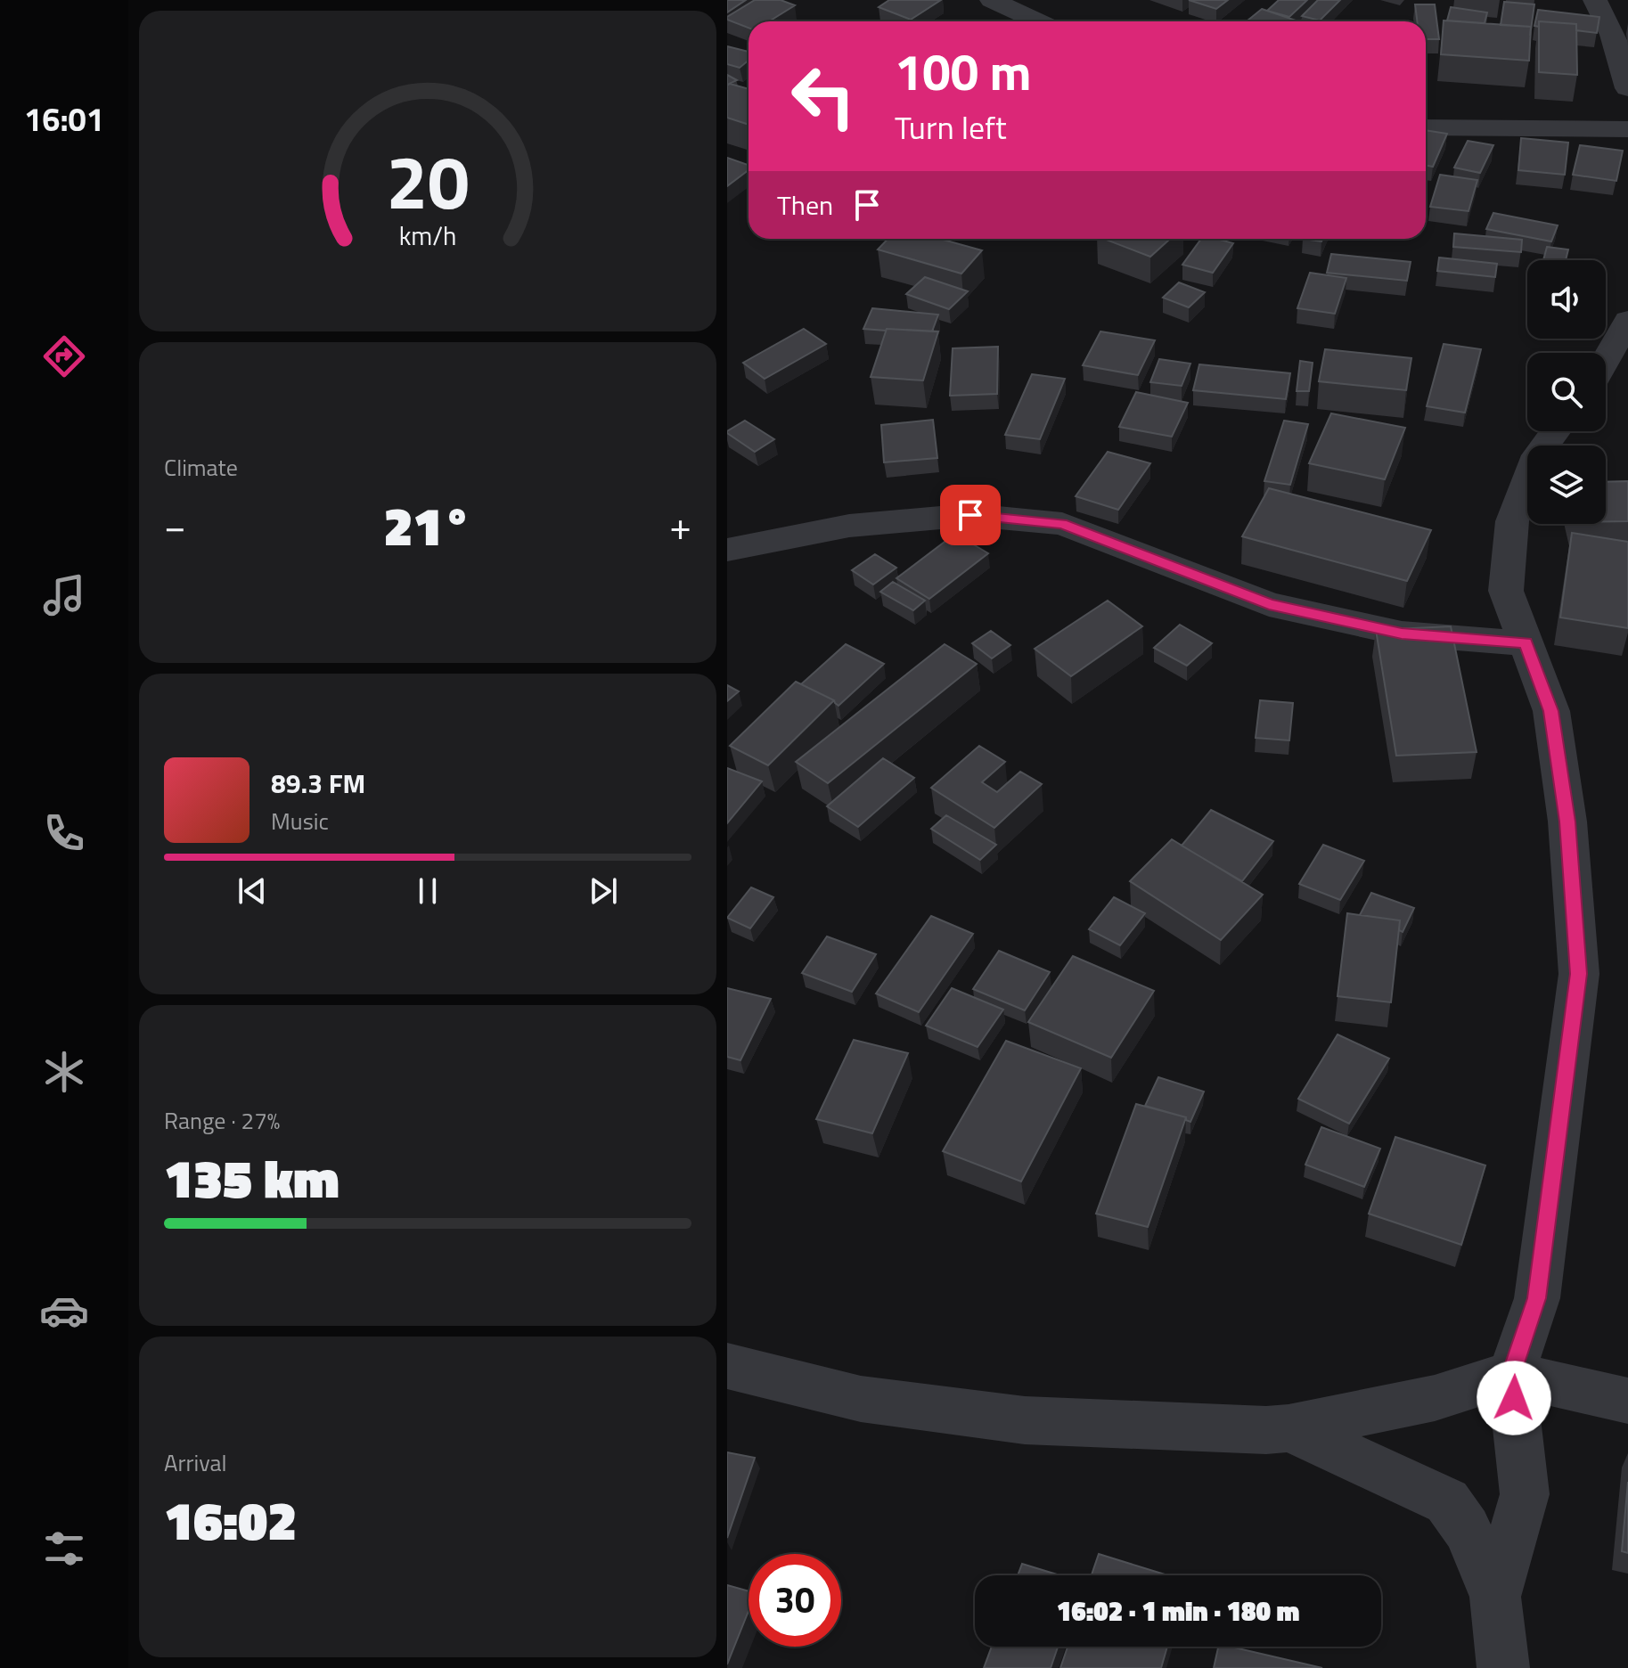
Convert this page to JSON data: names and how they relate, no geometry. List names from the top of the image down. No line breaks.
{"page":{"tabs":"16:01","turn":["100 m","Turn left"],"then":"Then","tile":["Climate",["Range · 27%","135 km"],["Arrival","16:02"]],"heat":["−","21°","+"],"song":["89.3 FM","Music"],"limit":"30","trip":"16:02 · 1 min · 180 m","gauge":["20","km/h"]}}
